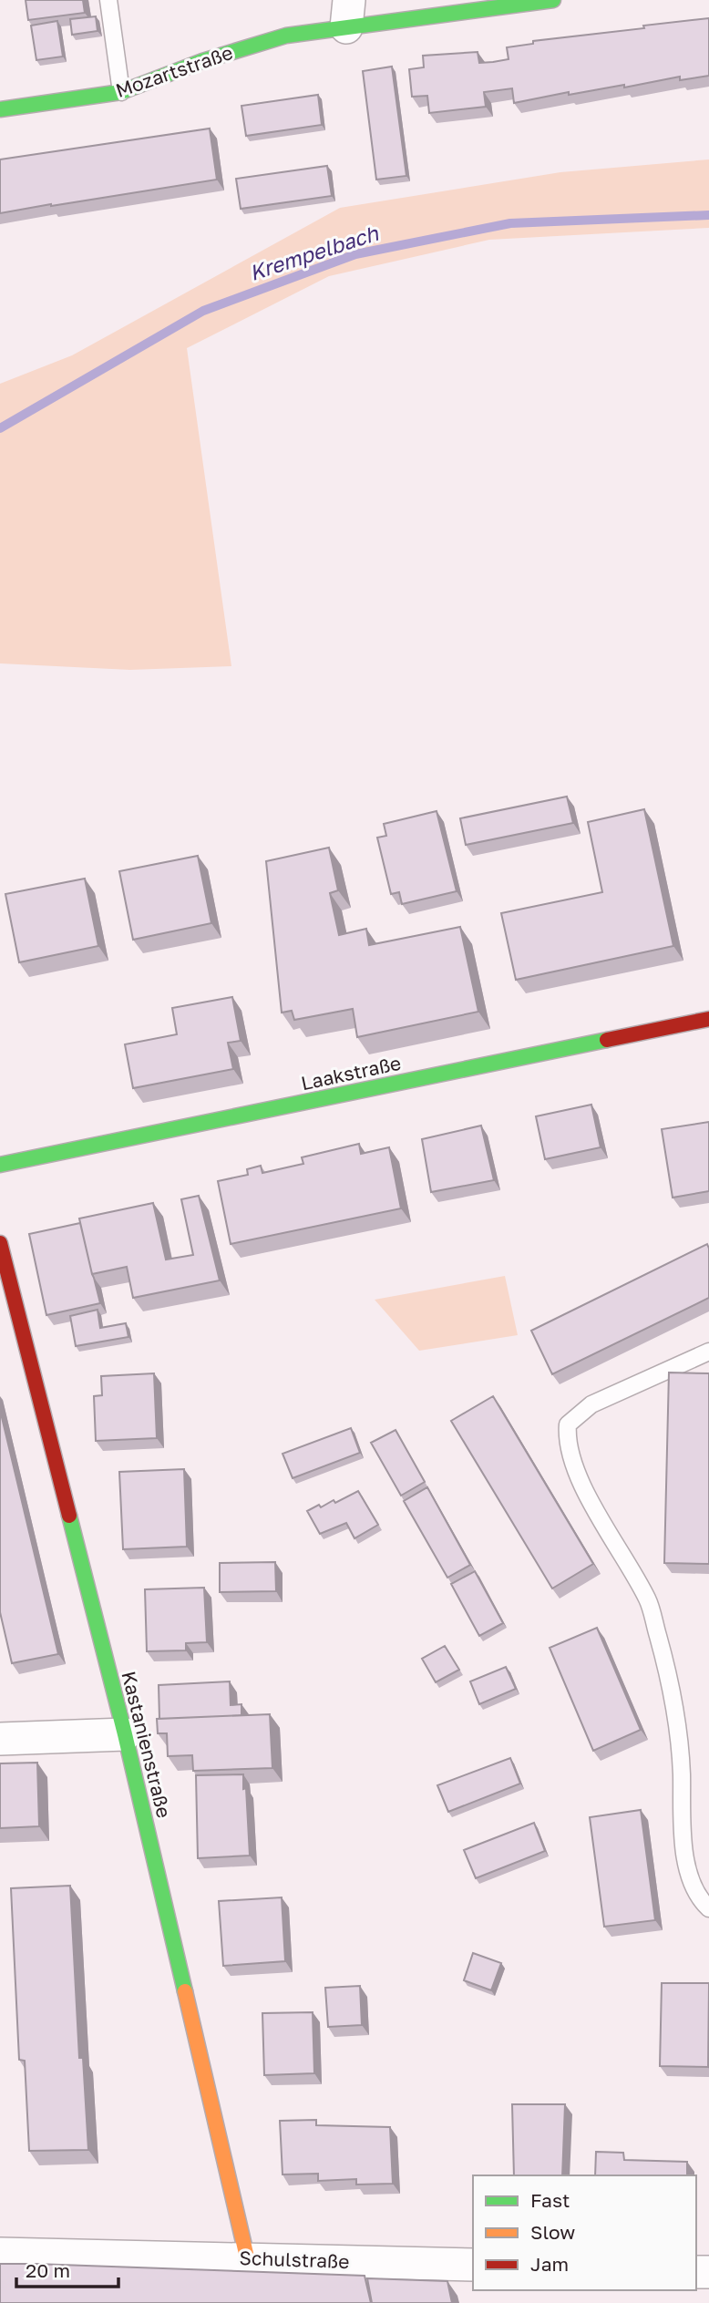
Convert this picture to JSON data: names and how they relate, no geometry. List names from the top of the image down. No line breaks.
{"streets":{"street":["Mozartstraße","Laakstraße","Kastanienstraße","Schulstraße"]},"crossings":[["Kastanienstraße","Schulstraße"]],"water":["Krempelbach"],"legend":["Fast","Slow","Jam"],"scale_bar":"20 m"}
